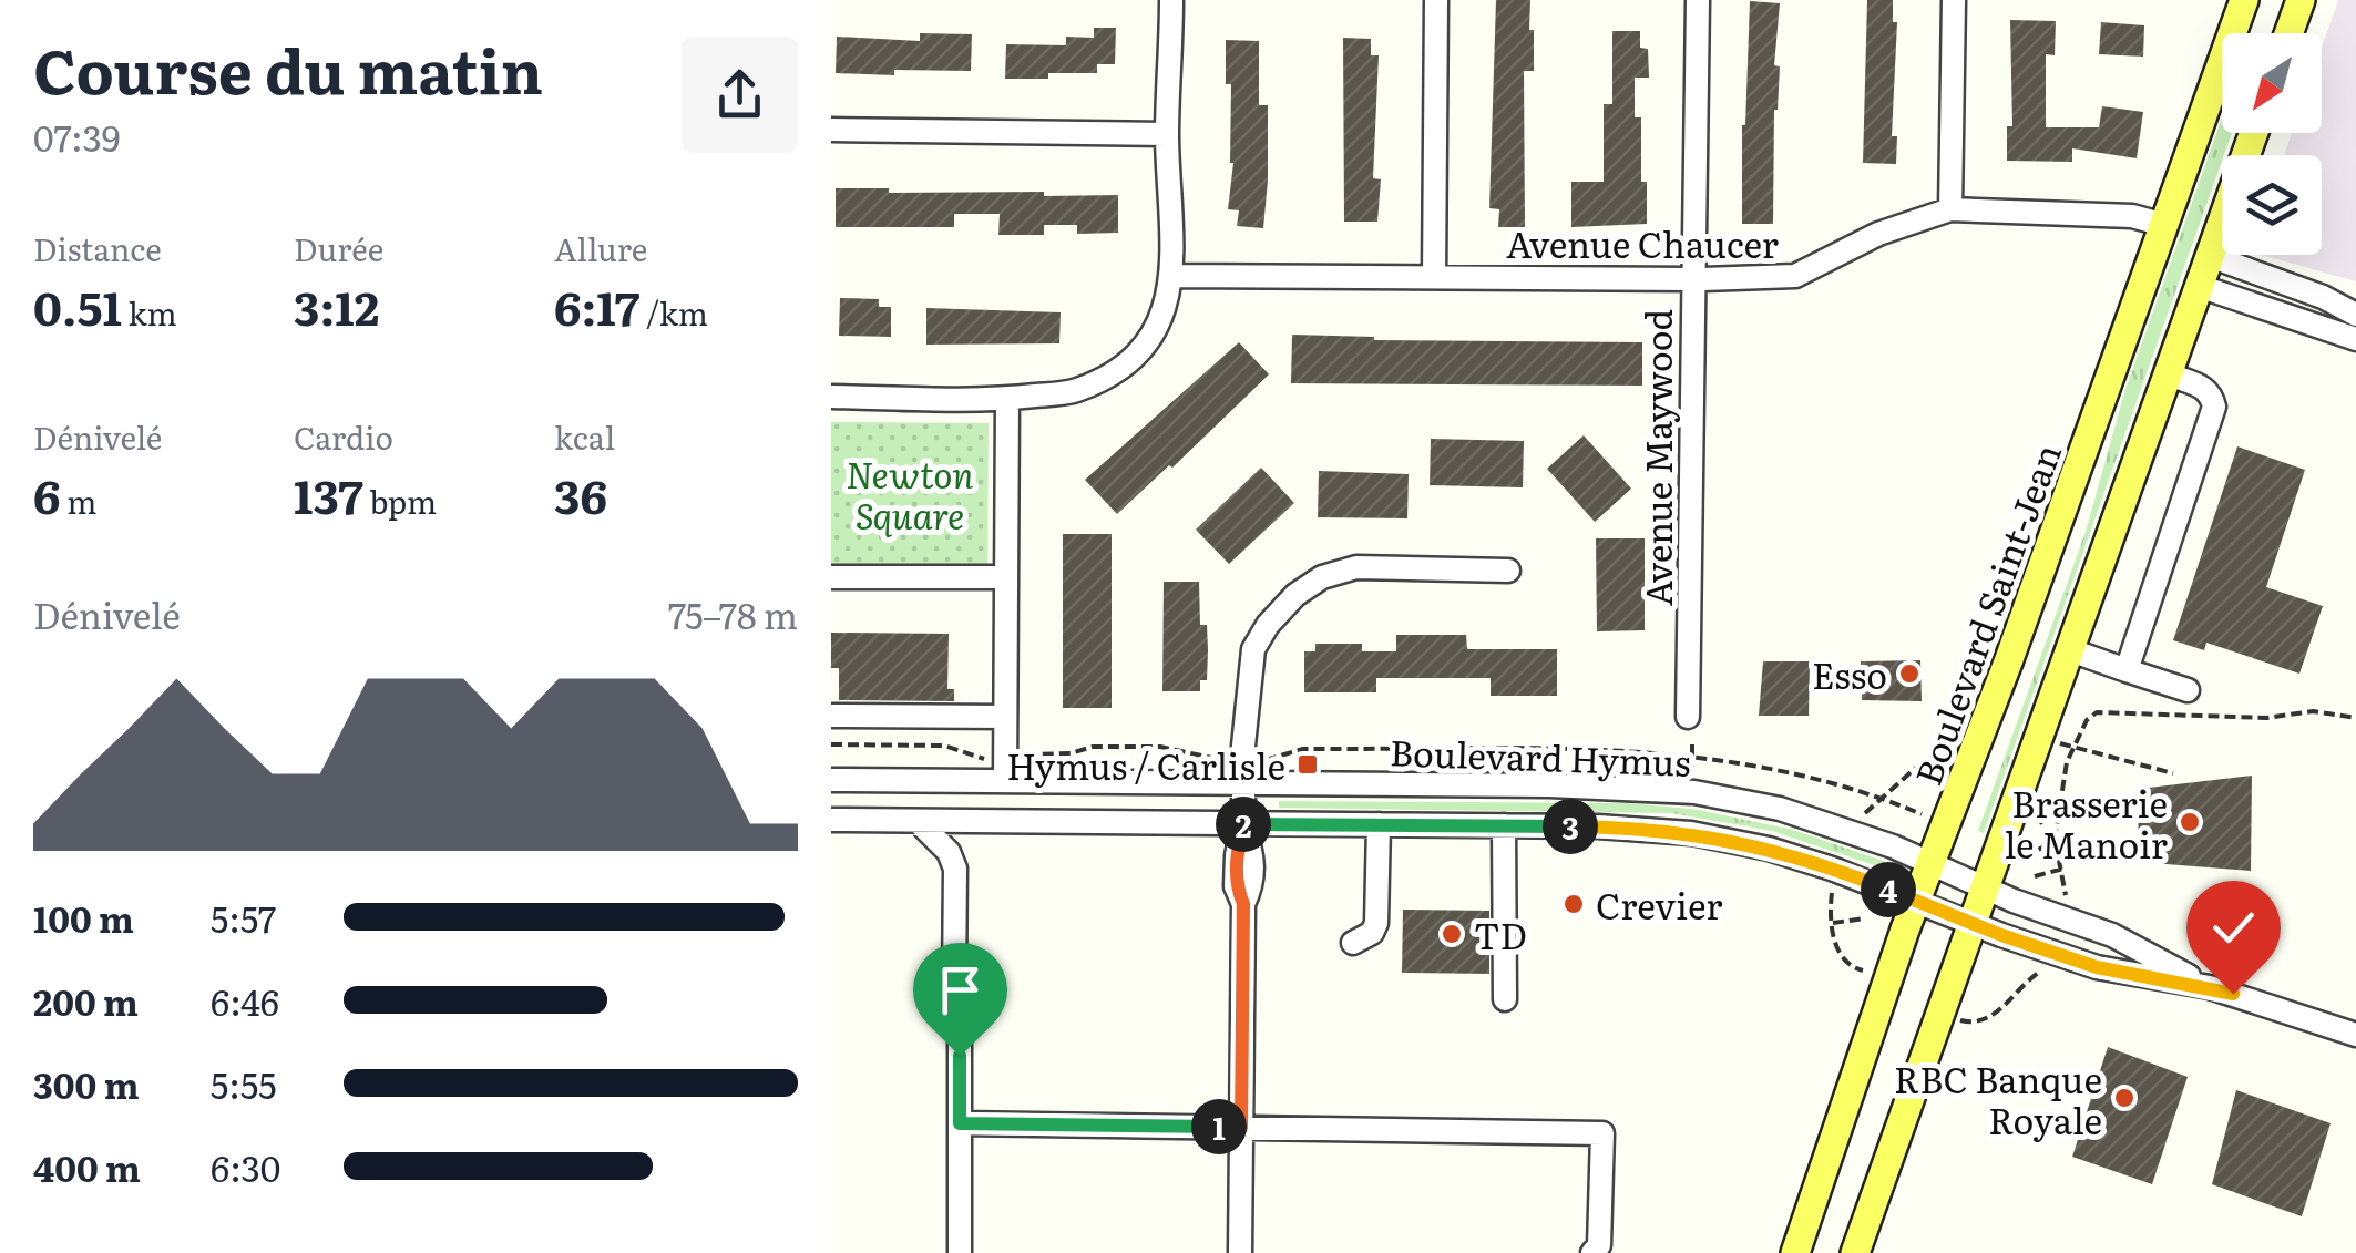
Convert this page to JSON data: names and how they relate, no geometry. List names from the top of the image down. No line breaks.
{"streets":{"main road":["Boulevard Saint-Jean"],"street":["Avenue Chaucer","Avenue Maywood","Boulevard Hymus"]},"crossings":[["Avenue Chaucer","Avenue Maywood"],["Avenue Chaucer","Boulevard Saint-Jean"],["Boulevard Saint-Jean","Boulevard Hymus"]],"parks":["Newton Square"],"places":{"other":["Esso","Brasserie le Manoir","Crevier","TD","RBC Banque Royale"],"transit":["Hymus / Carlisle"]},"north":"bottom left","page":{"heading":["Course du matin","07:39"],"stats":[["Distance","0.51 km"],["Durée","3:12"],["Allure","6:17 /km"],["Dénivelé","6 m"],["Cardio","137 bpm"],["kcal","36"]],"chart":["Dénivelé","75–78 m"],"pins":["2","3","4","1"],"list":[{"name":"100 m","note":"5:57"},{"name":"200 m","note":"6:46"},{"name":"300 m","note":"5:55"},{"name":"400 m","note":"6:30"}]}}
